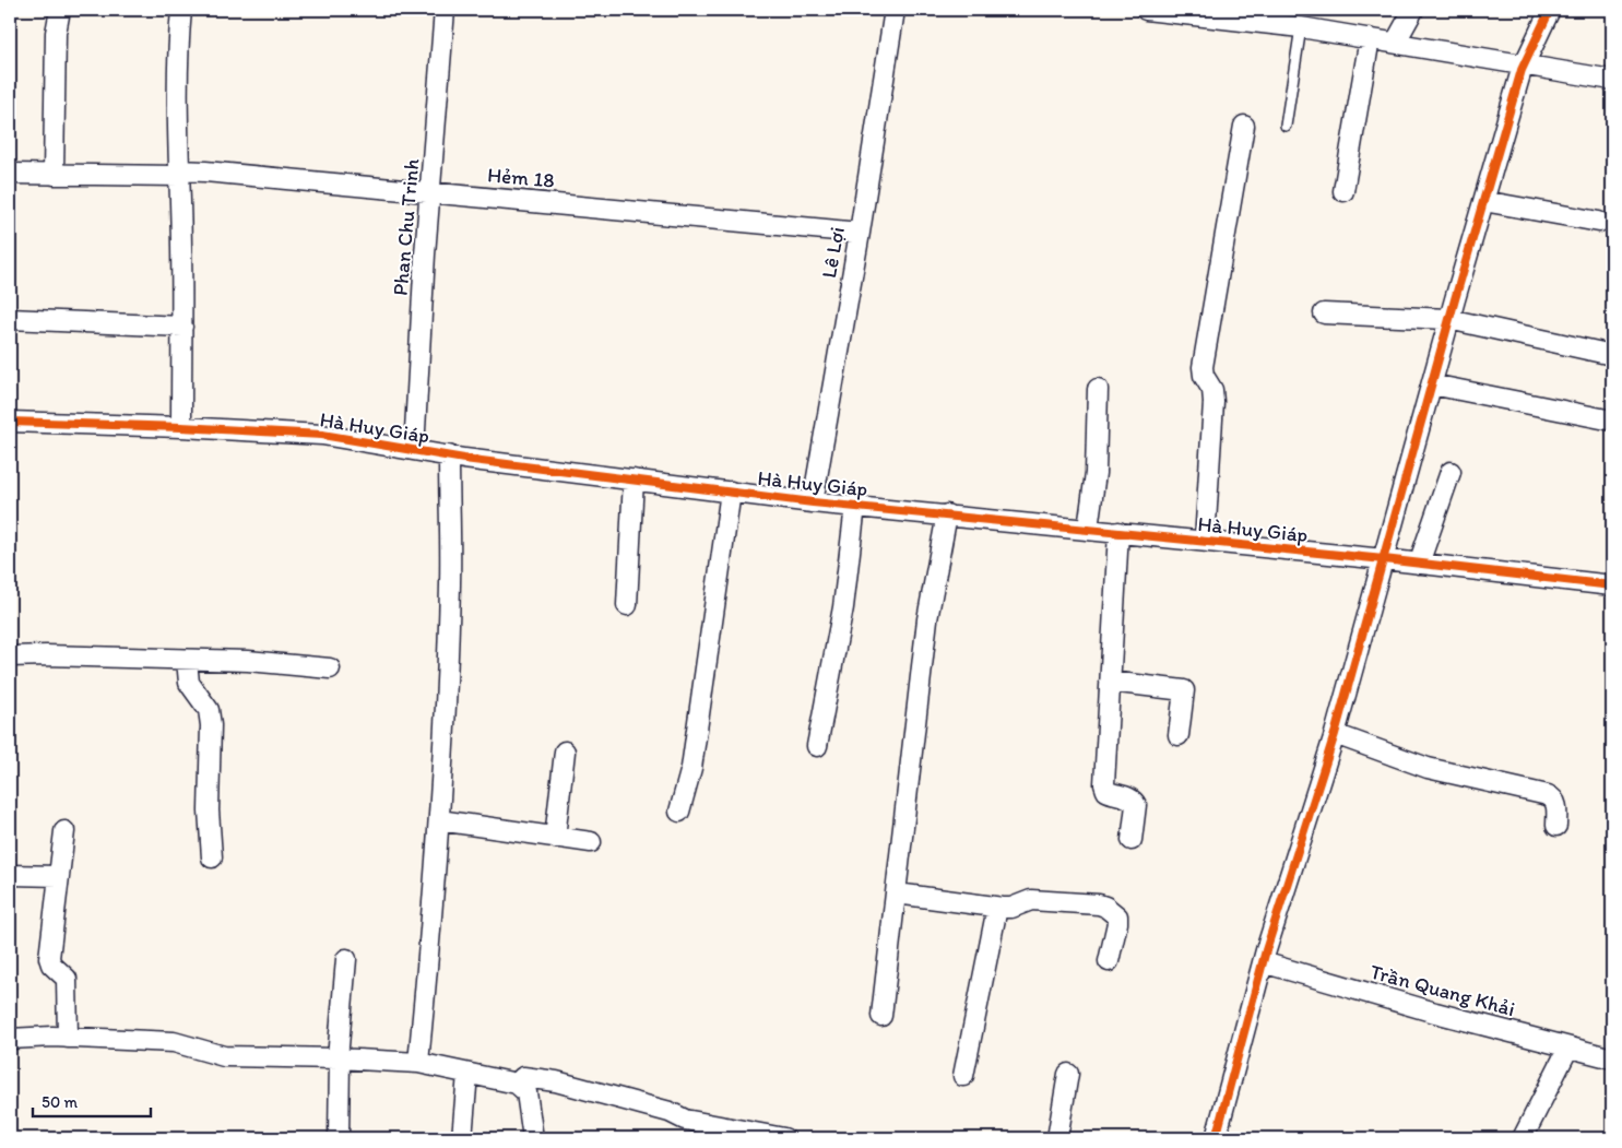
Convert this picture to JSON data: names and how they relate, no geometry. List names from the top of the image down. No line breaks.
{"streets":{"street":["Hẻm 18","Phan Chu Trinh","Lê Lợi","Hà Huy Giáp","Trần Quang Khải"]},"crossings":[["Hẻm 18","Phan Chu Trinh"],["Hẻm 18","Lê Lợi"],["Phan Chu Trinh","Hà Huy Giáp"],["Lê Lợi","Hà Huy Giáp"]],"scale_bar":"50 m"}
